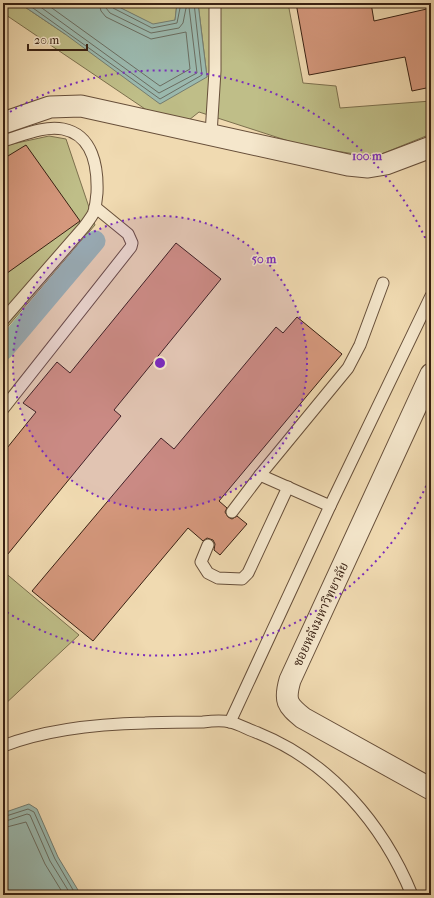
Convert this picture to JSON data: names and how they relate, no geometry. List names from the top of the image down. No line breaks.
{"streets":{"street":["ซอยหลังมหาวิทยาลัย"]},"scale_bar":"20 m","rings":["100 m","50 m"]}
